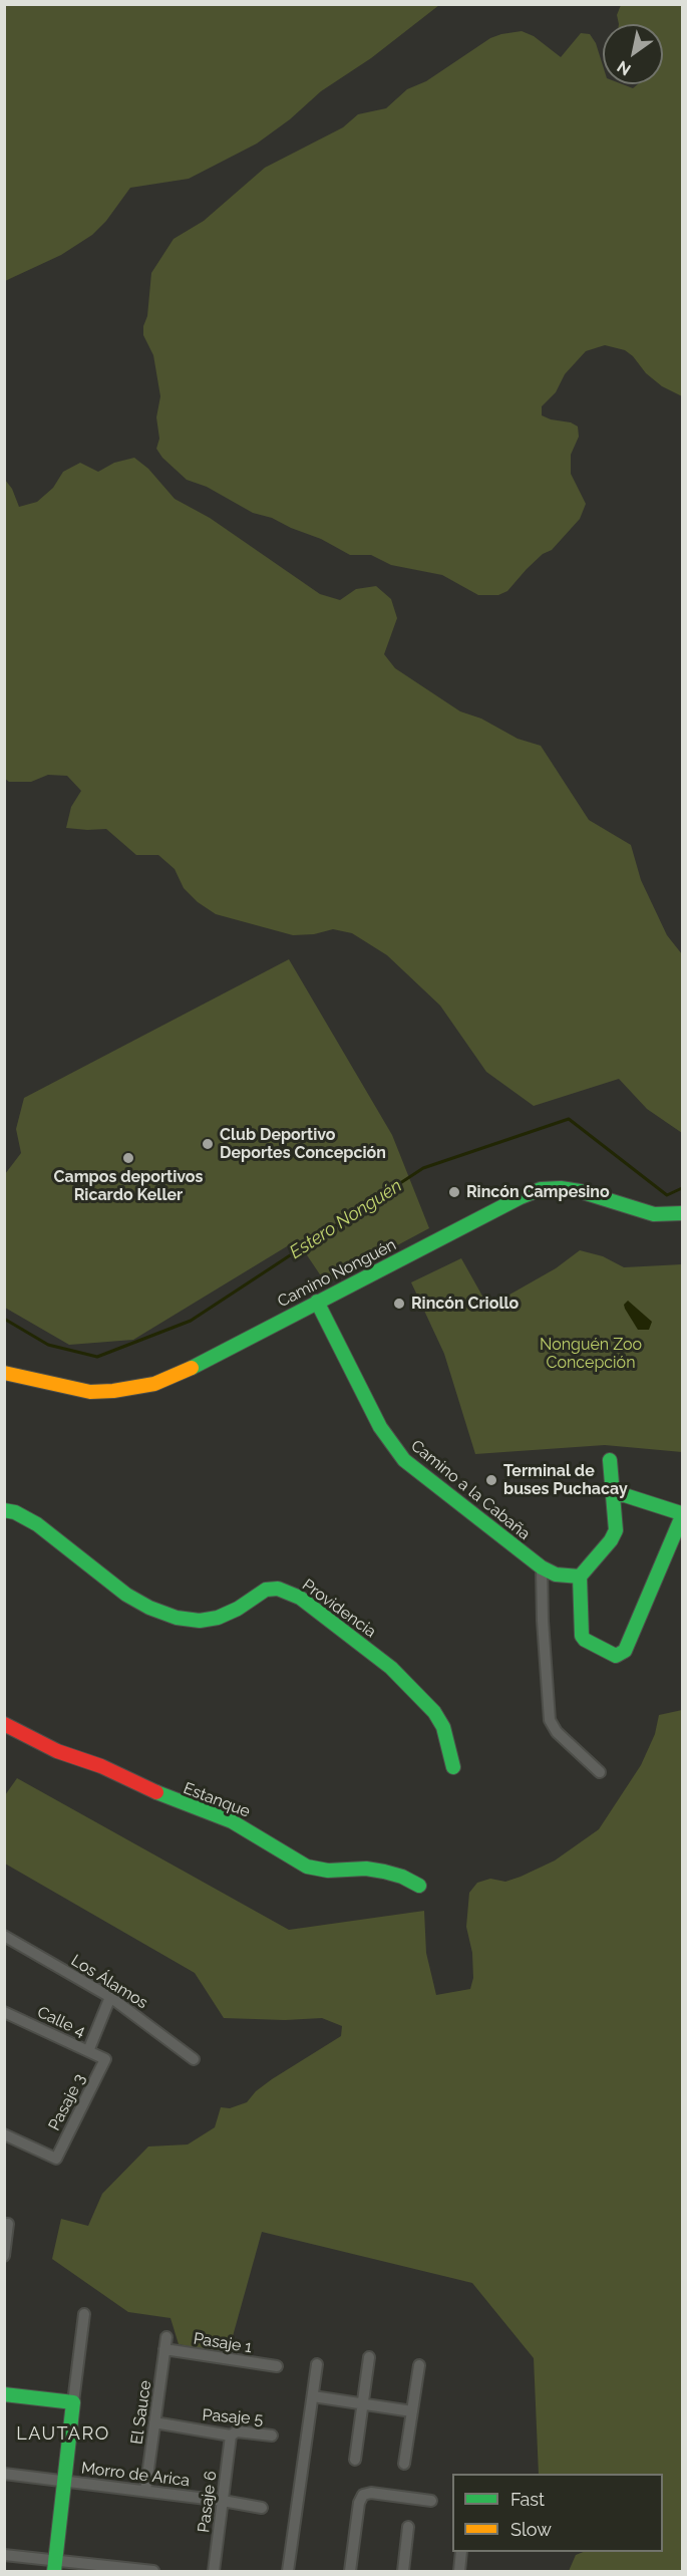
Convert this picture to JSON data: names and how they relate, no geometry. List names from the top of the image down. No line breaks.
{"streets":{"street":["Camino Nonguén","Camino a la Cabaña","Providencia","Estanque","Los Álamos","Calle 4","Pasaje 3","Pasaje 1","El Sauce","Pasaje 5","Morro de Arica","Pasaje 6"]},"crossings":[["Camino Nonguén","Camino a la Cabaña"],["Los Álamos","Pasaje 3"],["Calle 4","Pasaje 3"],["Pasaje 1","El Sauce"],["El Sauce","Pasaje 5"],["El Sauce","Morro de Arica"],["Pasaje 5","Pasaje 6"],["Morro de Arica","Pasaje 6"]],"districts":["LAUTARO"],"water":["Estero Nonguén"],"parks":["Nonguén Zoo Concepción"],"places":["Club Deportivo Deportes Concepción","Campos deportivos Ricardo Keller","Rincón Campesino","Rincón Criollo","Terminal de buses Puchacay"],"legend":["Fast","Slow"],"north":"bottom left"}
